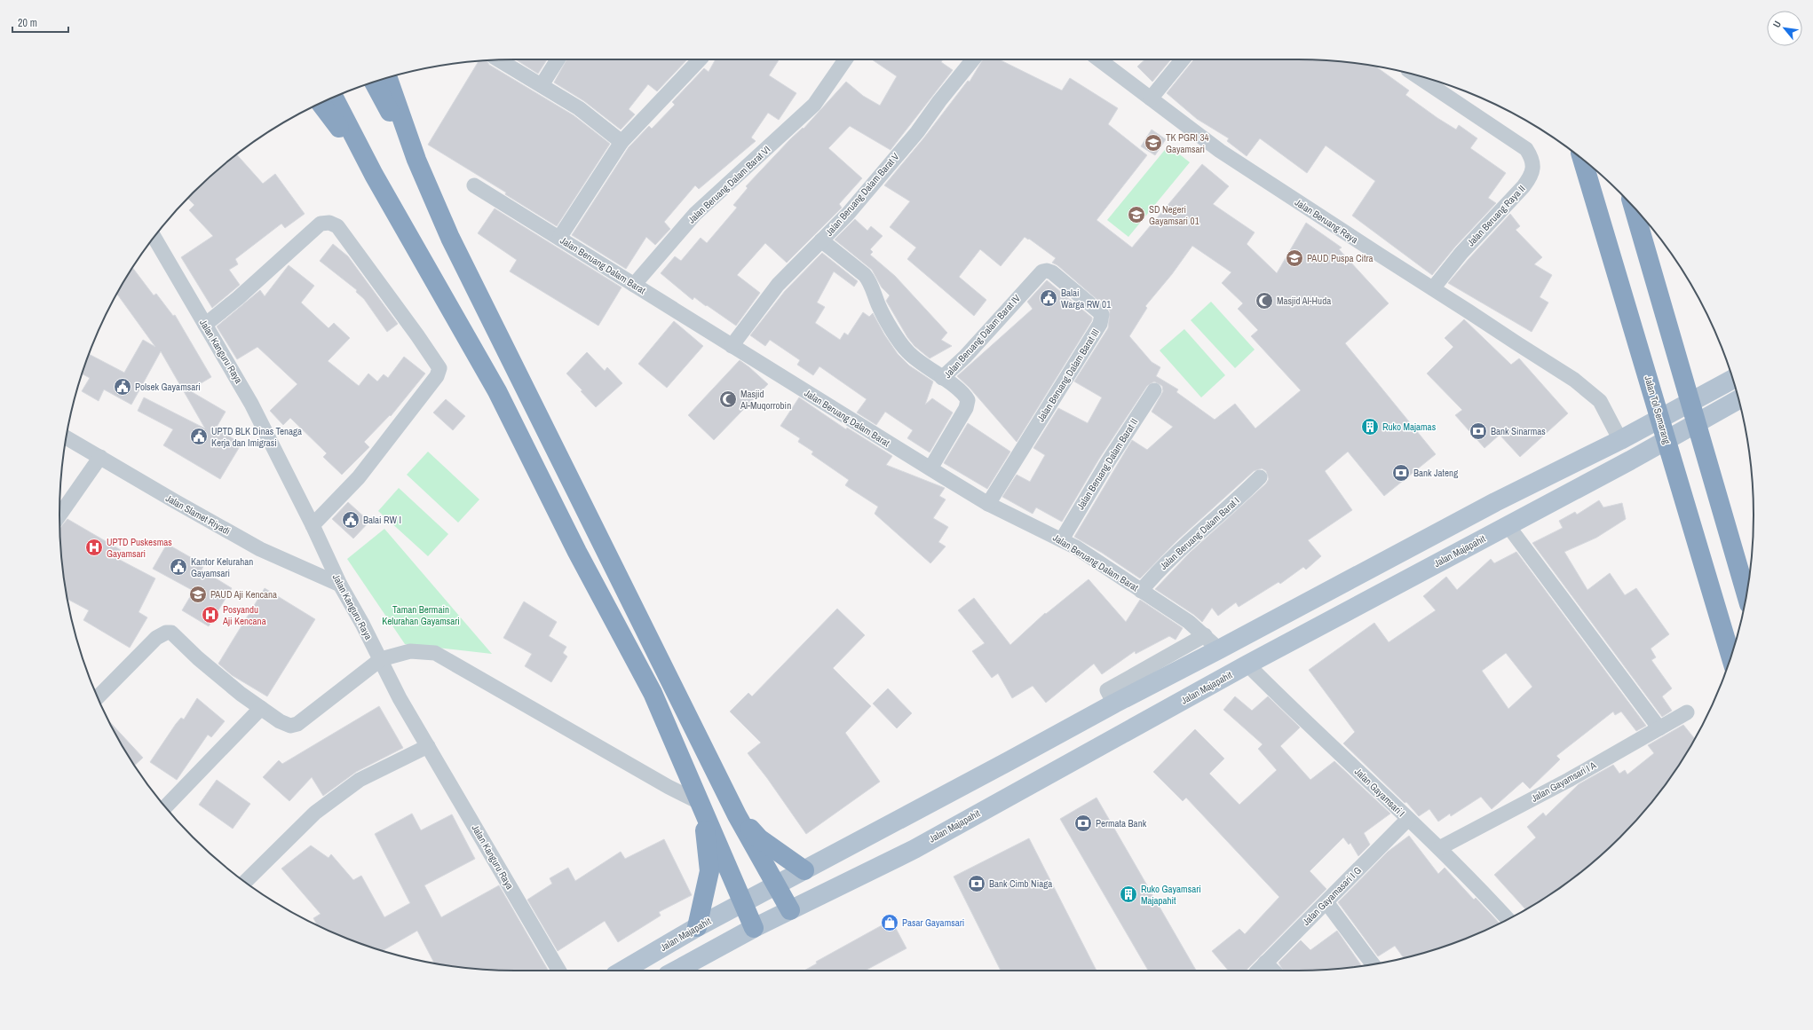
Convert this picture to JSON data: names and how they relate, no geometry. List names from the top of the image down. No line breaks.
{"streets":{"highway":["Jalan Tol Semarang"],"main road":["Jalan Majapahit"],"street":["Jalan Beruang Dalam Barat VI","Jalan Beruang Dalam Barat V","Jalan Beruang Raya II","Jalan Beruang Raya","Jalan Beruang Dalam Barat","Jalan Beruang Dalam Barat IV","Jalan Kanguru Raya","Jalan Beruang Dalam Barat III","Jalan Beruang Dalam Barat II","Jalan Slamet Riyadi","Jalan Beruang Dalam Barat I","Jalan Gayamsari I A","Jalan Gayamsari I","Jalan Gayamasari I G"]},"crossings":[["Jalan Beruang Dalam Barat VI","Jalan Beruang Dalam Barat"],["Jalan Beruang Dalam Barat V","Jalan Beruang Dalam Barat"],["Jalan Beruang Raya II","Jalan Beruang Raya"],["Jalan Beruang Raya","Jalan Majapahit"],["Jalan Beruang Dalam Barat","Jalan Beruang Dalam Barat IV"],["Jalan Beruang Dalam Barat","Jalan Beruang Dalam Barat III"],["Jalan Beruang Dalam Barat","Jalan Beruang Dalam Barat II"],["Jalan Beruang Dalam Barat","Jalan Beruang Dalam Barat I"],["Jalan Beruang Dalam Barat","Jalan Majapahit"],["Jalan Beruang Dalam Barat IV","Jalan Beruang Dalam Barat III"],["Jalan Kanguru Raya","Jalan Slamet Riyadi"],["Jalan Majapahit","Jalan Gayamsari I"],["Jalan Gayamsari I A","Jalan Gayamsari I"],["Jalan Gayamsari I","Jalan Gayamasari I G"]],"parks":["Taman Bermain Kelurahan Gayamsari"],"places":{"school or university":["TK PGRI 34 Gayamsari","SD Negeri Gayamsari 01","PAUD Puspa Citra","PAUD Aji Kencana"],"public building":["Balai Warga RW 01","Polsek Gayamsari","UPTD BLK Dinas Tenaga Kerja dan Imigrasi","Balai RW I","Kantor Kelurahan Gayamsari"],"mosque":["Masjid Al-Huda","Masjid Al-Muqorrobin"],"building":["Ruko Majamas","Ruko Gayamsari Majapahit"],"bank":["Bank Sinarmas","Bank Jateng","Permata Bank","Bank Cimb Niaga"],"hospital":["UPTD Puskesmas Gayamsari","Posyandu Aji Kencana"],"shop":["Pasar Gayamsari"]},"scale_bar":"20 m","north":"top left"}
